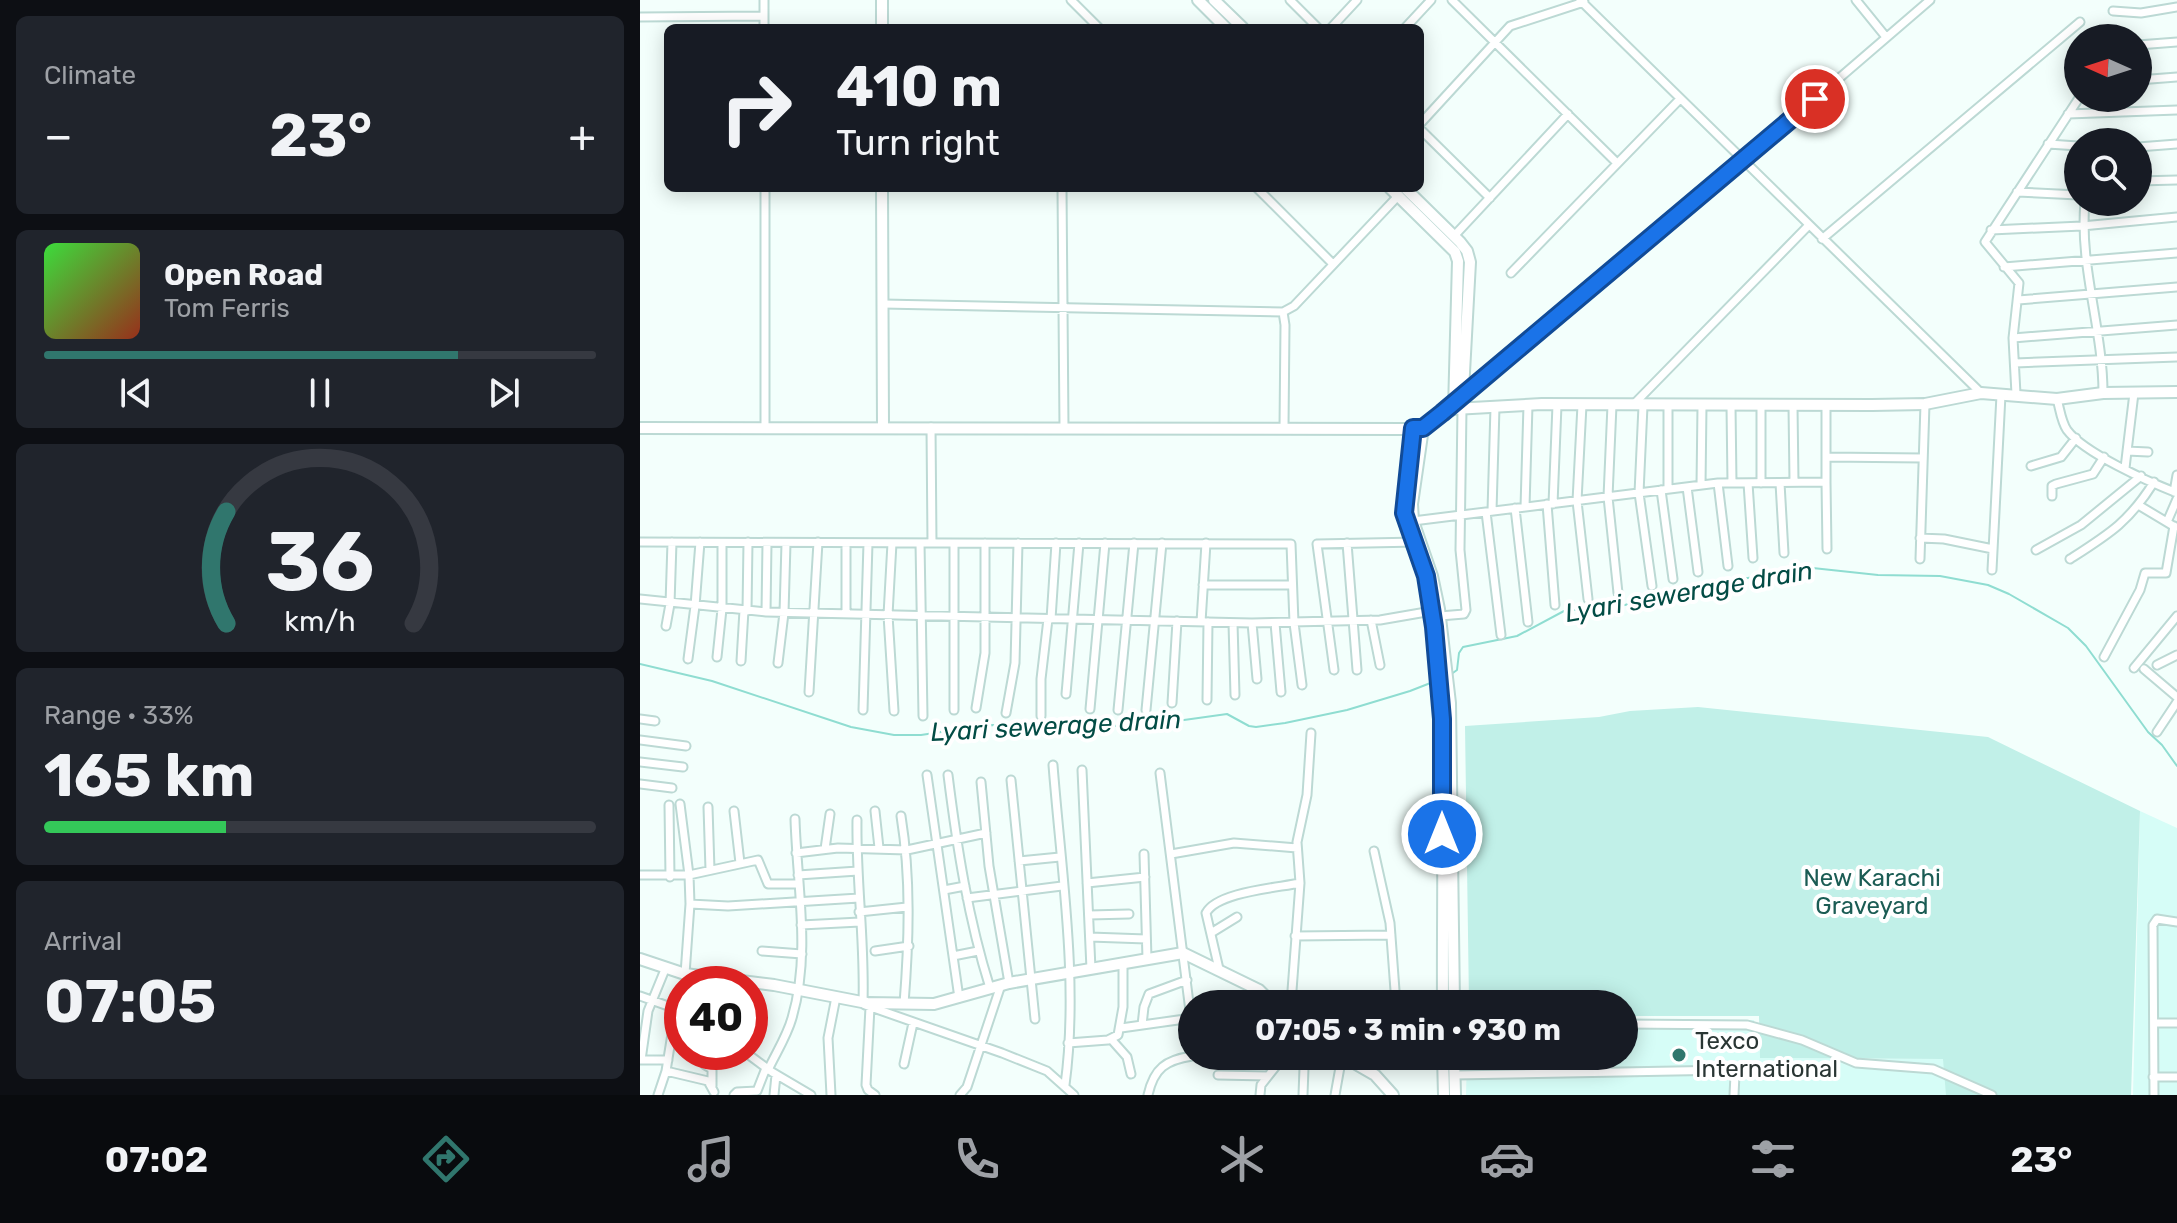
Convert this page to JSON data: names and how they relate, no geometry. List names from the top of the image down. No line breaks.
{"water":["Lyari sewerage drain"],"parks":["New Karachi Graveyard"],"places":["Texco International"],"north":"left","page":{"tile":["Climate",["Range · 33%","165 km"],["Arrival","07:05"]],"turn":["410 m","Turn right"],"heat":["−","23°","+"],"song":["Open Road","Tom Ferris"],"limit":"40","trip":"07:05 · 3 min · 930 m","tabs":["07:02","23°"],"gauge":["36","km/h"]}}
